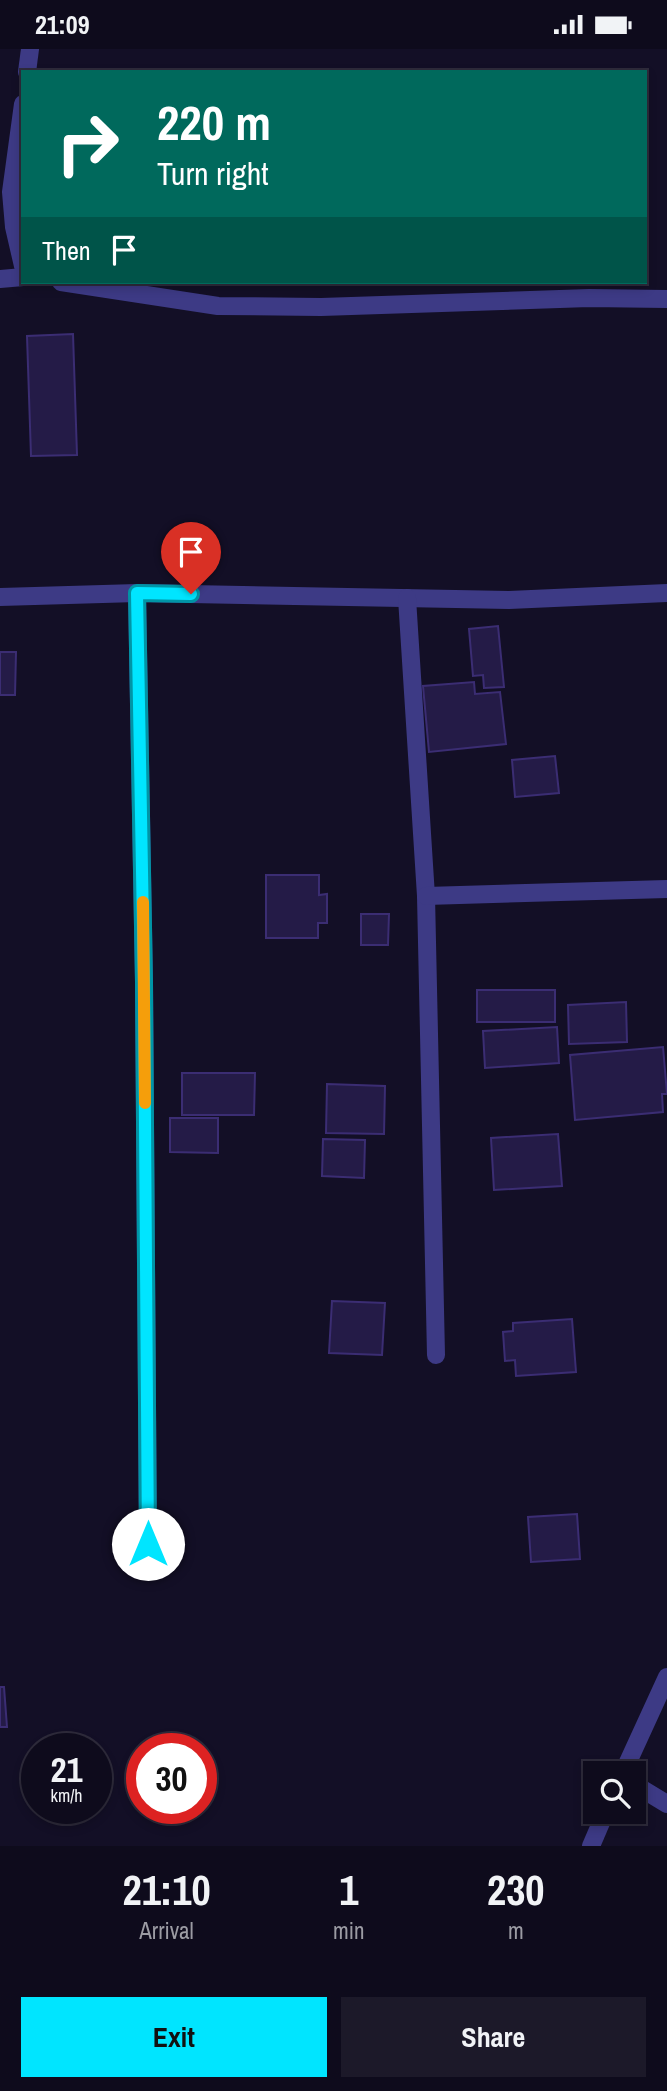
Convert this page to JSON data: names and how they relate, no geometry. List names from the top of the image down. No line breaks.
{"page":{"status":"21:09","turn":["220 m","Turn right"],"then":"Then","speed":"21 km/h","limit":"30","eta":["21:10","Arrival","1","min","230","m"],"buttons":["Exit","Share"]}}
